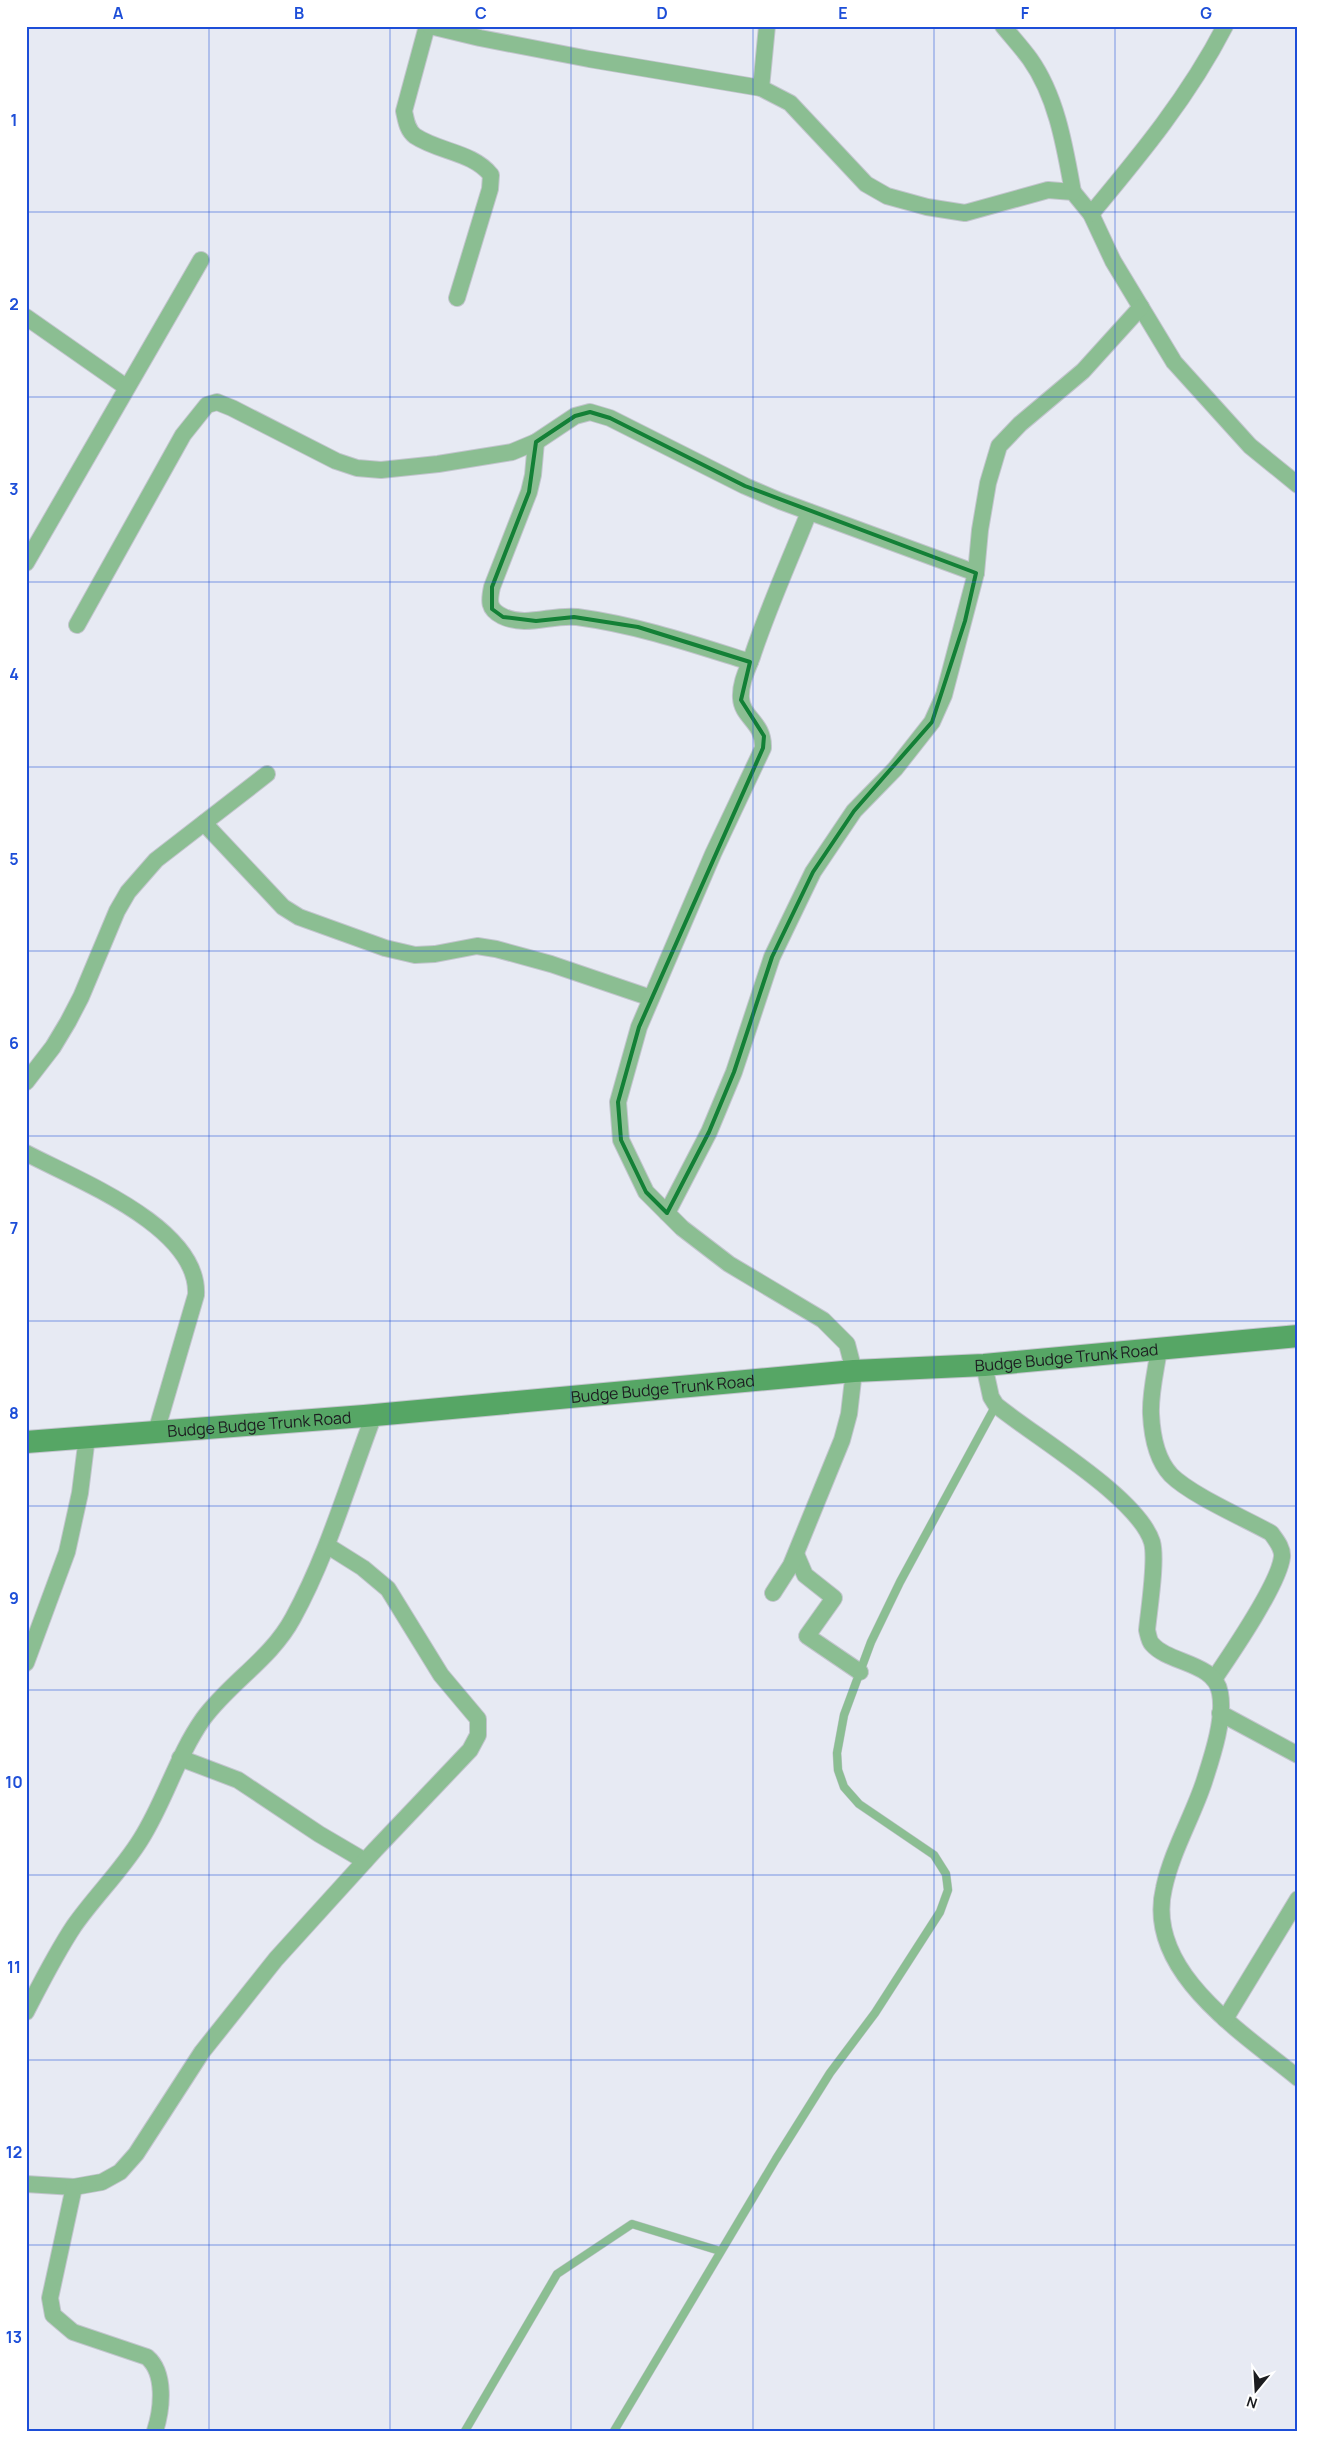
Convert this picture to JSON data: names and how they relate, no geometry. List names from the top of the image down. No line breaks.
{"streets":{"main road":["Budge Budge Trunk Road"]},"north":"bottom","grid":{"columns":["A","B","C","D","E","F","G"],"rows":["1","2","3","4","5","6","7","8","9","10","11","12","13"]}}
